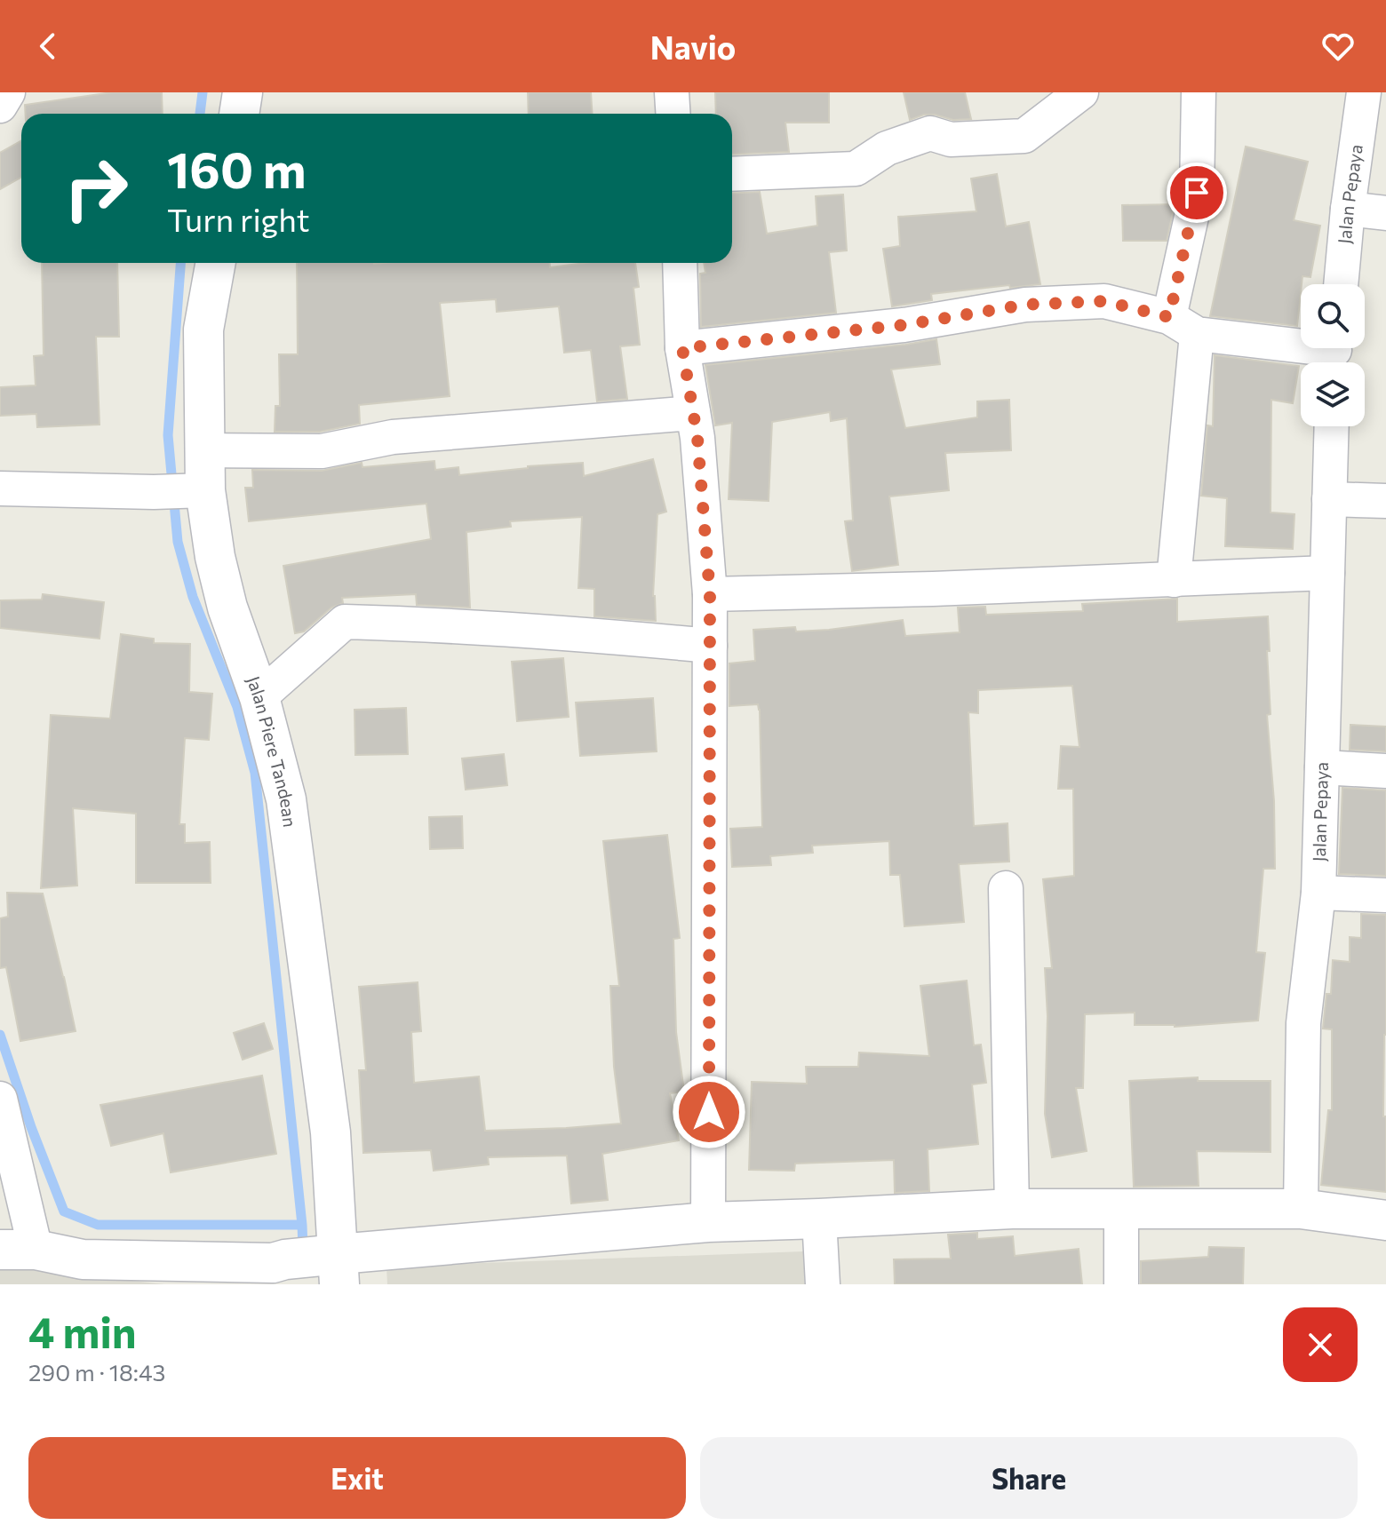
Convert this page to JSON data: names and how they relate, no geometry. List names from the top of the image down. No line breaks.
{"streets":{"street":["Jalan Pepaya","Jalan Piere Tandean"]},"page":{"header":"Navio","turn":["160 m","Turn right"],"heading":["4 min","290 m · 18:43"],"buttons":["Exit","Share"]}}
